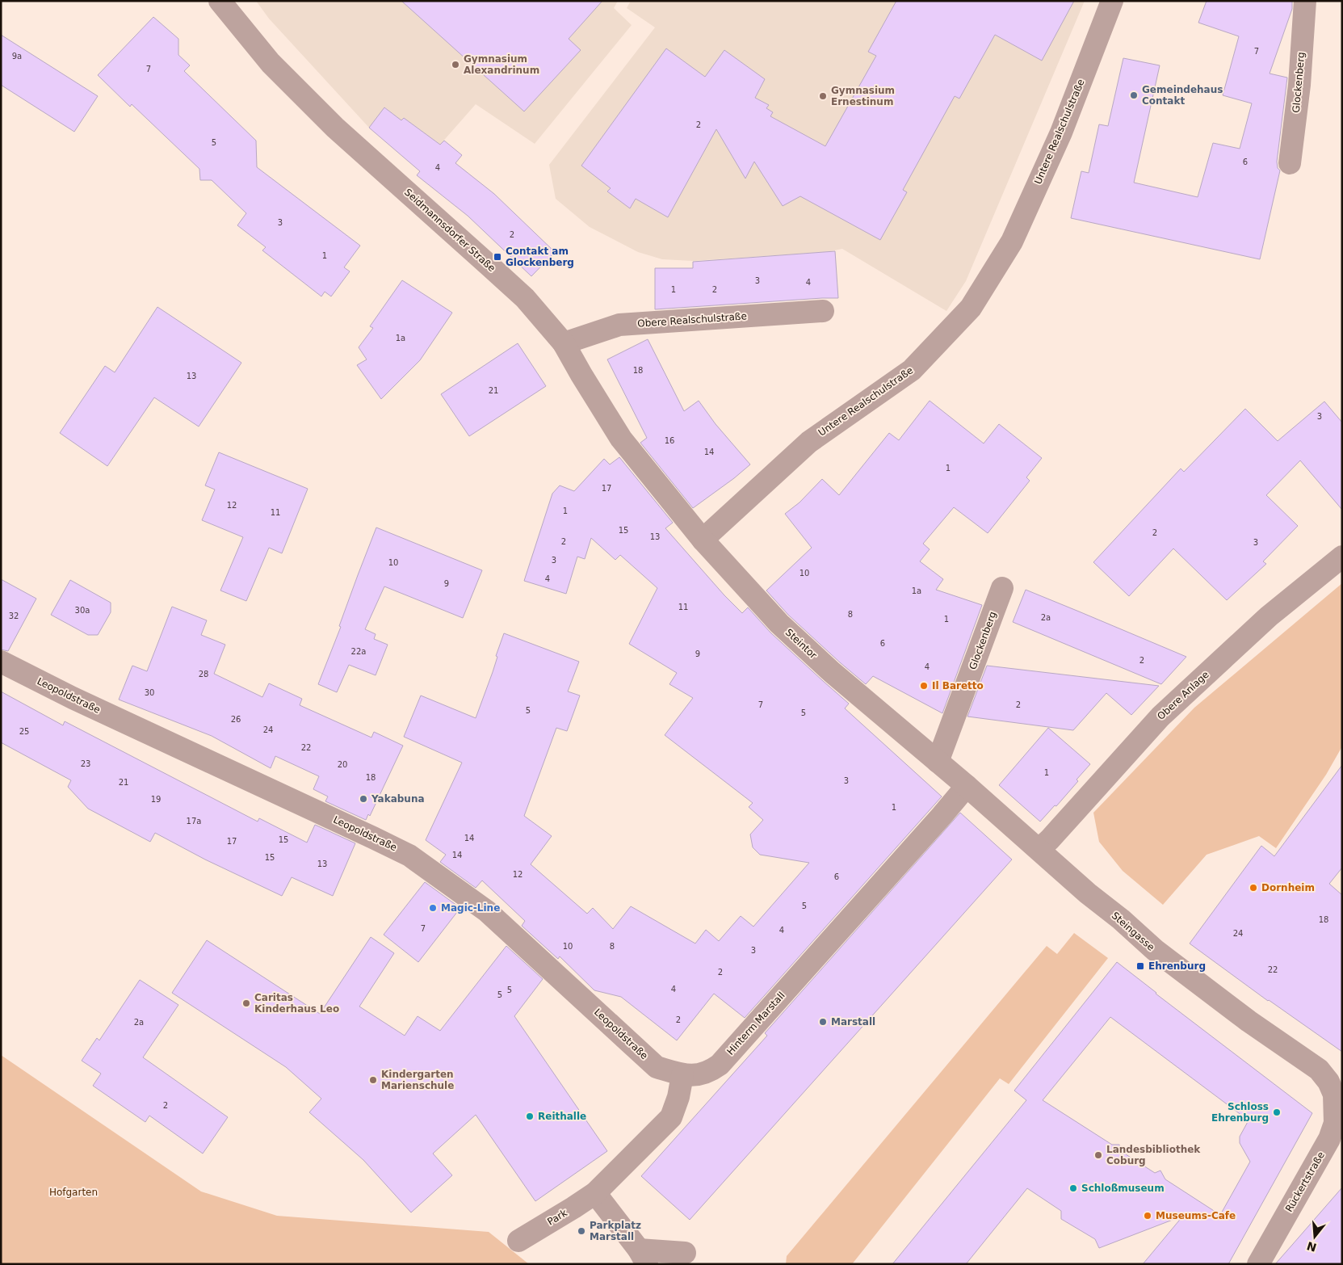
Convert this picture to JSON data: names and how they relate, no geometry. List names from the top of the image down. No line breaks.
{"streets":{"street":["Glockenberg","Untere Realschulstraße","Seidmannsdorfer Straße","Obere Realschulstraße","Steintor","Leopoldstraße","Obere Anlage","Steingasse","Hinterm Marstall","Rückertstraße","Park"]},"crossings":[["Glockenberg","Steintor"],["Untere Realschulstraße","Steintor"],["Seidmannsdorfer Straße","Obere Realschulstraße"],["Seidmannsdorfer Straße","Steintor"],["Steintor","Steingasse"],["Steintor","Hinterm Marstall"],["Leopoldstraße","Hinterm Marstall"],["Obere Anlage","Steingasse"],["Steingasse","Hinterm Marstall"],["Steingasse","Rückertstraße"]],"parks":["Hofgarten"],"places":{"other":["Gymnasium Alexandrinum","Gemeindehaus Contakt","Gymnasium Ernestinum","Il Baretto","Yakabuna","Dornheim","Magic-Line","Caritas Kinderhaus Leo","Marstall","Kindergarten Marienschule","Schloss Ehrenburg","Reithalle","Landesbibliothek Coburg","Schloßmuseum","Museums-Cafe","Parkplatz Marstall"],"transit":["Contakt am Glockenberg","Ehrenburg"]},"house_numbers":["7","9a","7","2","5","6","4","3","2","1","3","4","1","2","1a","18","13","21","3","16","14","1","17","12","1","11","15","2","13","2","3","3","10","10","4","9","1a","11","30a","8","32","2a","1","6","22a","9","2","4","28","30","7","2","5","5","26","24","25","22","23","20","1","18","3","21","19","1","17a","14","15","17","14","15","13","12","6","5","18","7","4","24","10","8","3","22","2","4","5","5","2","2a","2"],"north":"bottom"}
